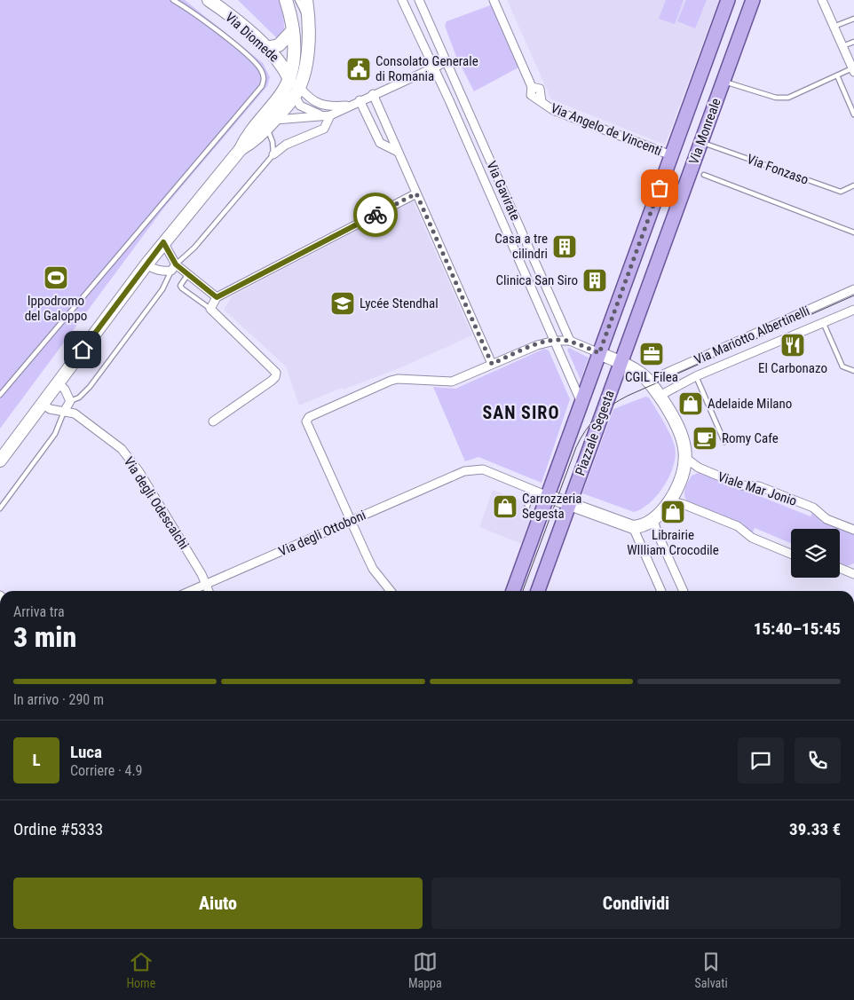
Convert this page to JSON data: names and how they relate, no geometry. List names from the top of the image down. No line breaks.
{"streets":{"main road":["Via Monreale","Piazzale Segesta"],"street":["Via Diomede","Via Angelo de Vincenti","Via Gavirate","Via Mariotto Albertinelli","Viale Mar Jonio","Via degli Odescalchi","Via degli Ottoboni"],"lane":["Via Fonzaso"]},"crossings":[["Via Angelo de Vincenti","Via Monreale"],["Via Monreale","Via Fonzaso"],["Via Monreale","Piazzale Segesta"],["Via Gavirate","Piazzale Segesta"],["Via degli Odescalchi","Via degli Ottoboni"]],"districts":["SAN SIRO"],"places":{"public building":["Consolato Generale di Romania"],"building":["Casa a tre cilindri","Clinica San Siro"],"sports":["Ippodromo del Galoppo"],"school or university":["Lycée Stendhal"],"restaurant":["El Carbonazo"],"office":["CGIL Filea"],"shop":["Adelaide Milano","Carrozzeria Segesta","Librairie WIlliam Crocodile"],"cafe":["Romy Cafe"]},"page":{"heading":["3 min","Arriva tra","15:40–15:45"],"panel":["Luca","Corriere · 4.9","Ordine #5333","39.33 €"],"bar":"In arrivo · 290 m","round":"L","buttons":["Aiuto","Condividi"],"tabs":["Home","Mappa","Salvati"]}}
